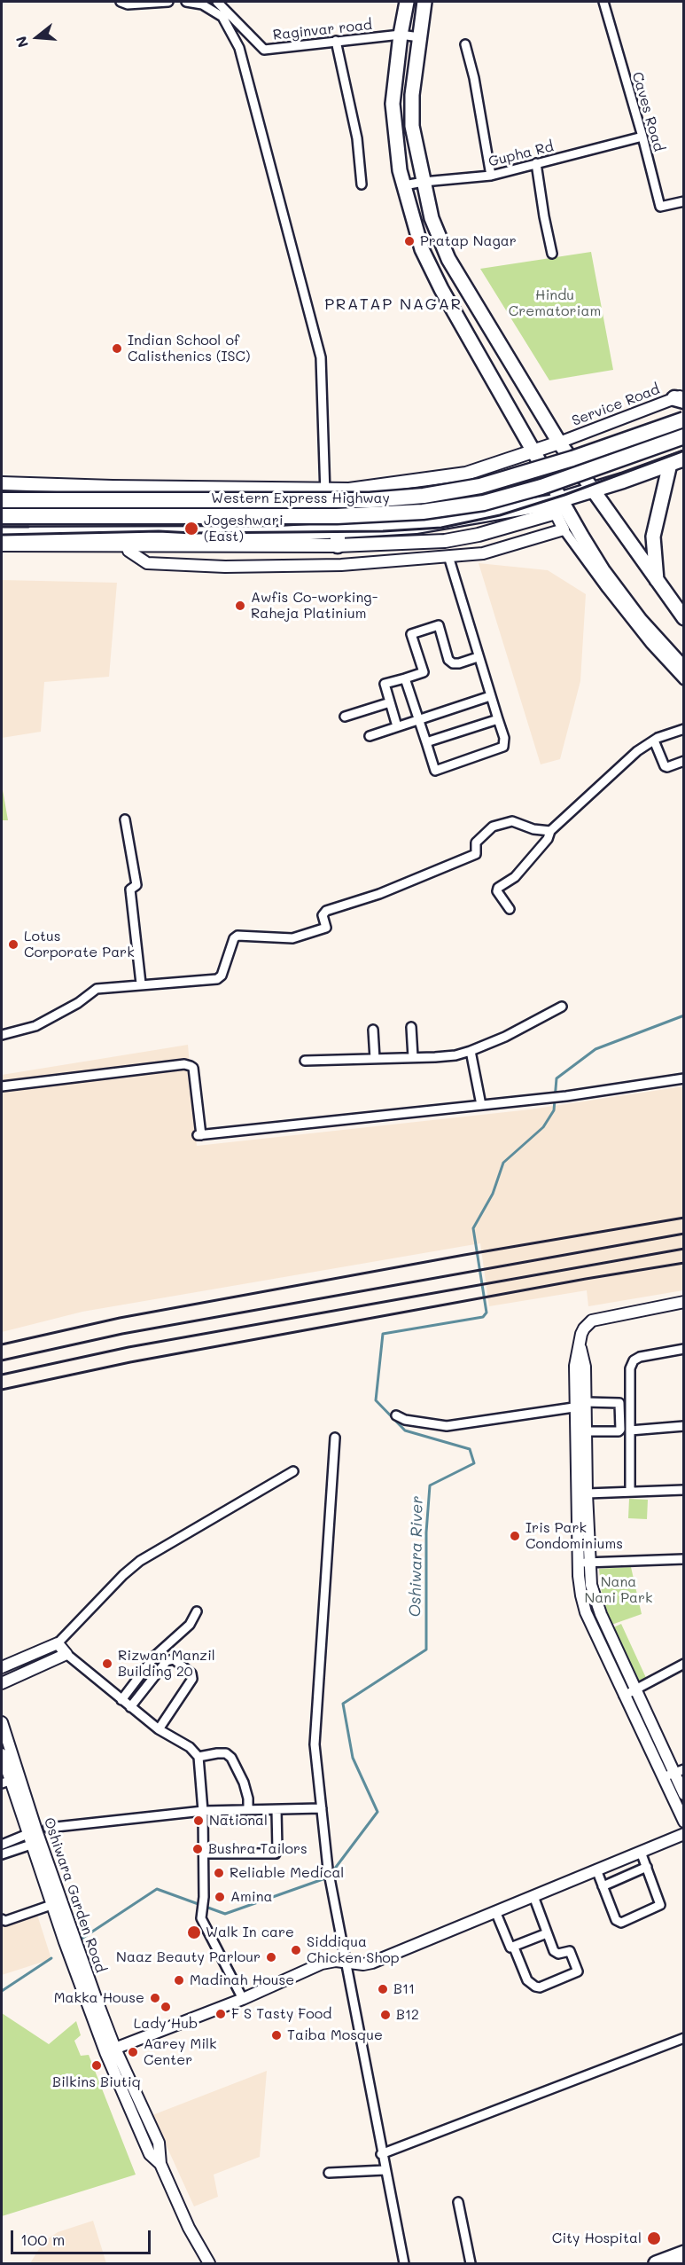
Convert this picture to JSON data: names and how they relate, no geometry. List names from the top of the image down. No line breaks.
{"streets":{"highway":["Western Express Highway"],"street":["Raginvar road","Caves Road","Gupha Rd","Service Road","Oshiwara Garden Road"]},"crossings":[["Caves Road","Gupha Rd"]],"districts":["PRATAP NAGAR"],"water":["Oshiwara River"],"parks":["Hindu Crematoriam","Nana Nani Park"],"places":["Pratap Nagar","Indian School of Calisthenics (ISC)","Jogeshwari (East)","Awfis Co-working- Raheja Platinium","Lotus Corporate Park","Iris Park Condominiums","Rizwan Manzil Building 20","National","Bushra Tailors","Reliable Medical","Amina","Walk In care","Siddiqua Chicken Shop","Naaz Beauty Parlour","Madinah House","B11","Makka House","Lady Hub","F S Tasty Food","B12","Taiba Mosque","Aarey Milk Center","Bilkins Biutiq","City Hospital"],"scale_bar":"100 m","north":"left"}
